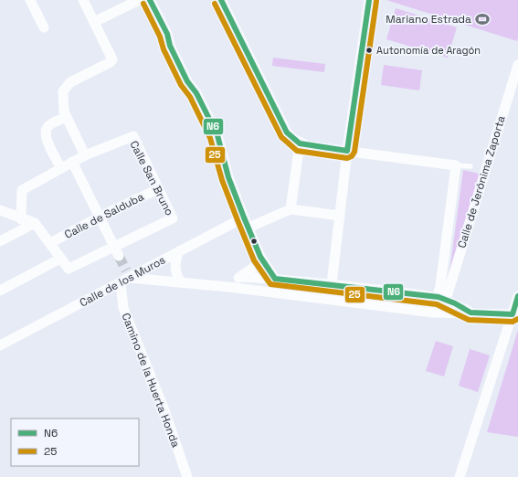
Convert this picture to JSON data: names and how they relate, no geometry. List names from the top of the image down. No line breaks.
{"streets":{"street":["Calle San Bruno","Calle de Jerónima Zaporta","Calle de Salduba","Calle de los Muros","Camino de la Huerta Honda"]},"crossings":[["Calle San Bruno","Calle de Salduba"],["Calle de los Muros","Camino de la Huerta Honda"]],"places":{"sports":["Mariano Estrada"],"other":["Autonomía de Aragón"]},"lines":["transit line N6","transit line 25"],"legend":["N6","25"]}
